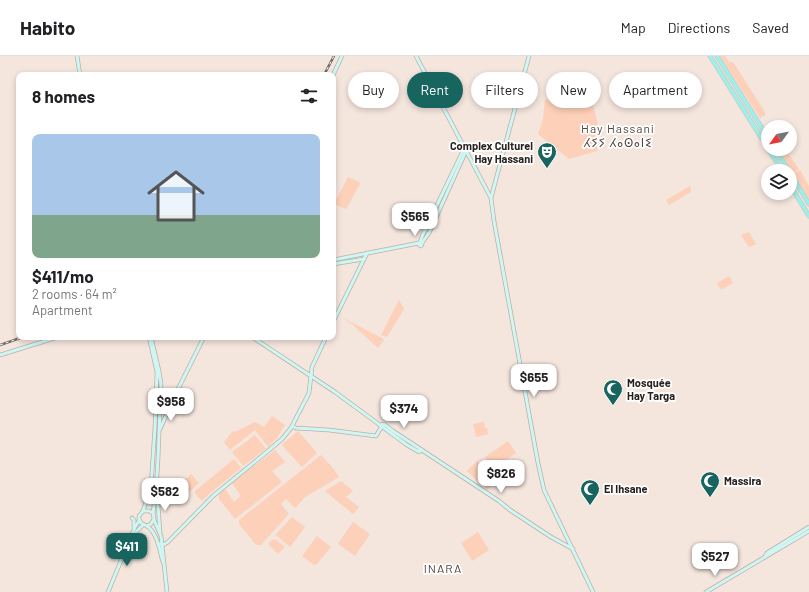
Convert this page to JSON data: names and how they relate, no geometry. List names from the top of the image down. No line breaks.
{"districts":["Hay Hassani ⵃⵢⵢ ⵃⴰⵙⴰⵏⵉ","INARA"],"places":{"theatre":["Complex Culturel Hay Hassani"],"mosque":["Mosquée Hay Targa","Massira","El Ihsane"]},"north":"bottom left","page":{"header":"Habito","nav":["Map","Directions","Saved"],"chip":["Buy","Rent","Filters","New","Apartment"],"heading":"8 homes","list":[{"name":"$411/mo","note":"2 rooms · 64 m² · Apartment"}],"price":["$565","$655","$958","$374","$826","$582","$411","$527"]}}
